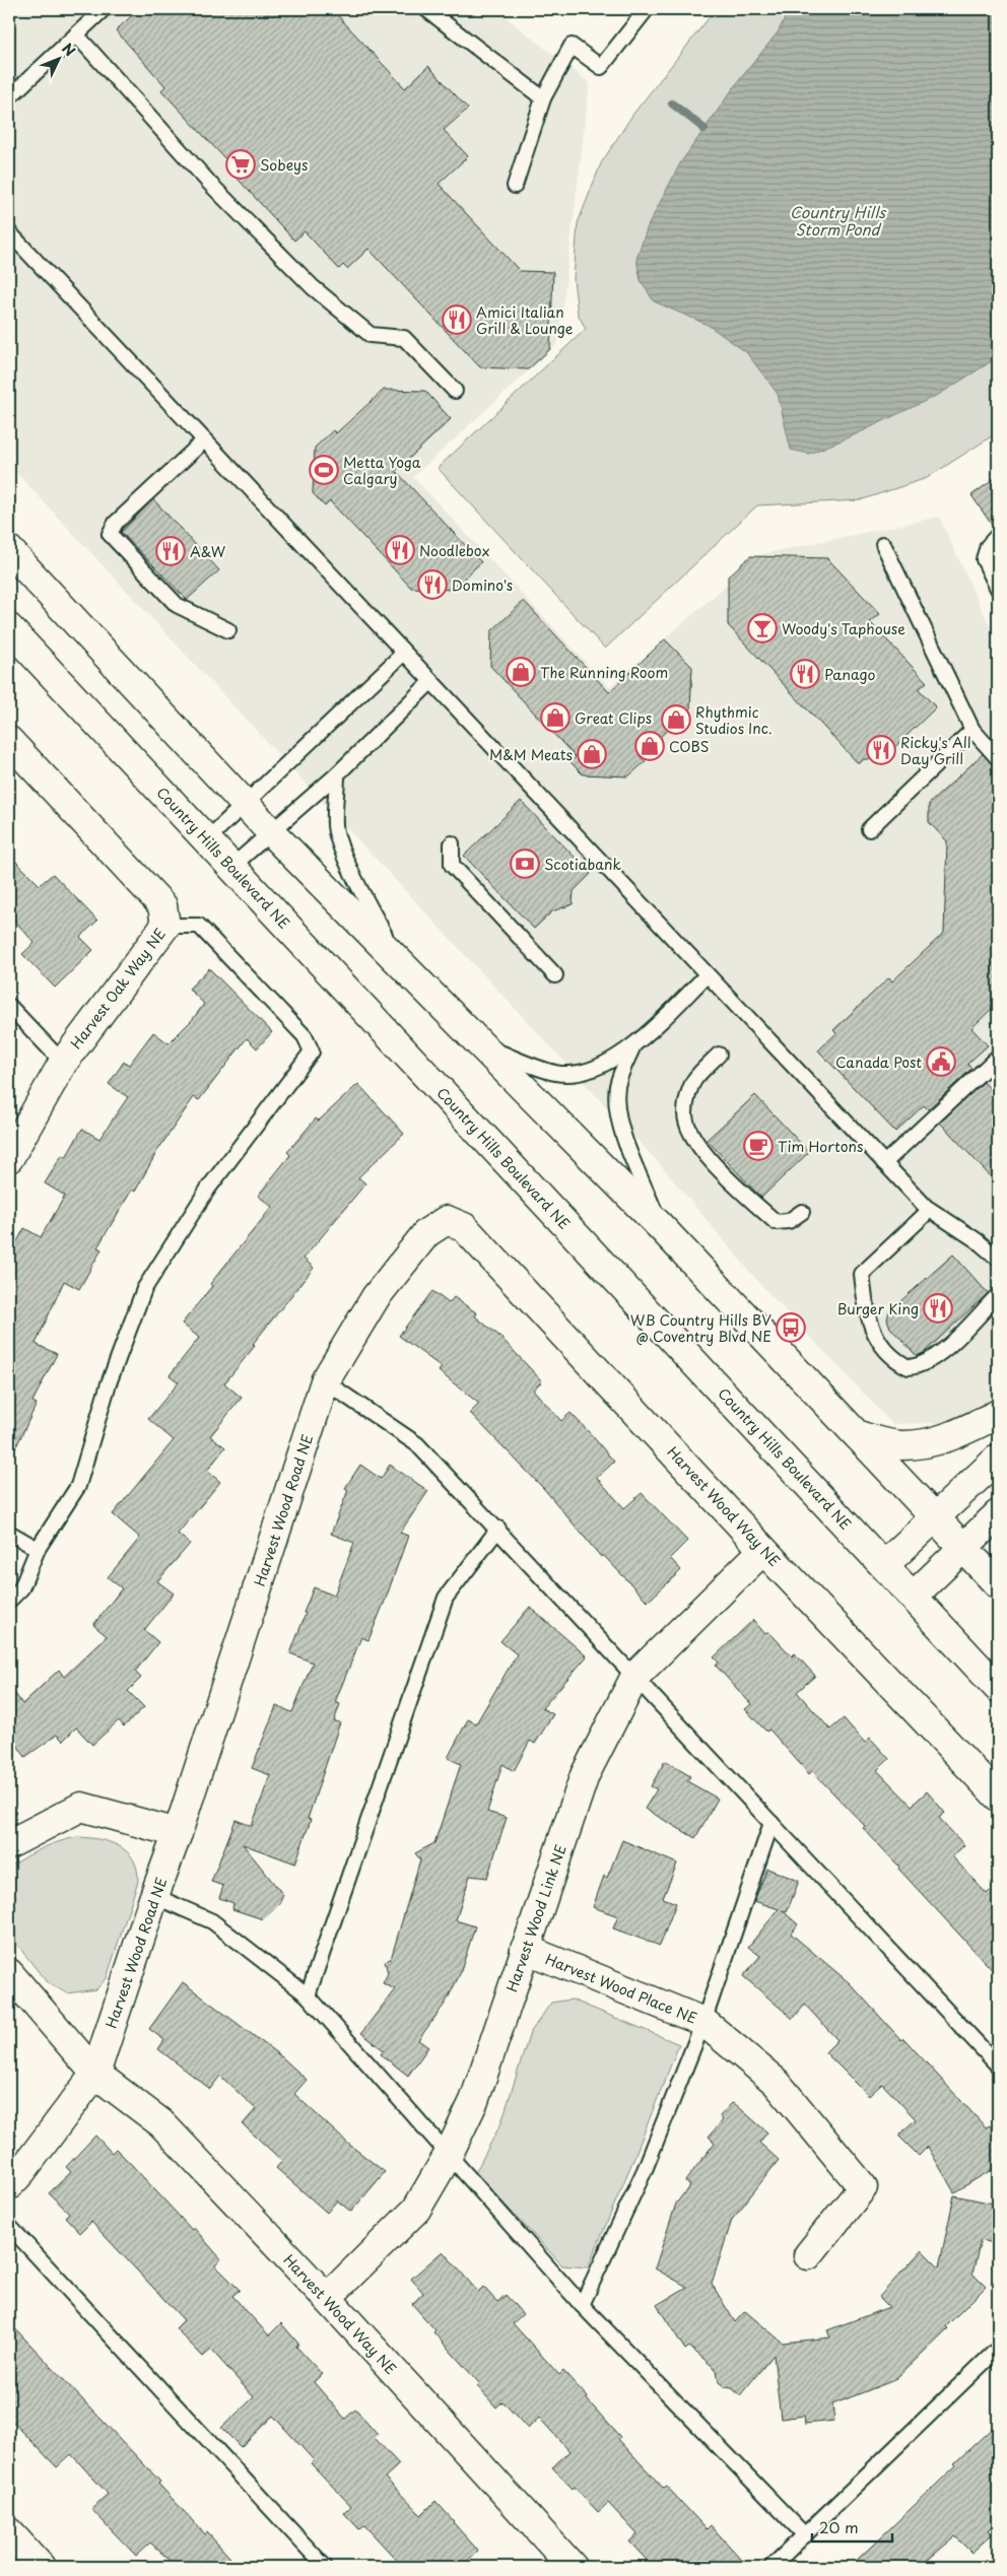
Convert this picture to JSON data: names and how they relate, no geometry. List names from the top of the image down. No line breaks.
{"streets":{"street":["Country Hills Boulevard NE","Harvest Oak Way NE","Harvest Wood Way NE","Harvest Wood Road NE","Harvest Wood Link NE","Harvest Wood Place NE"]},"crossings":[["Harvest Wood Way NE","Harvest Wood Road NE"],["Harvest Wood Way NE","Harvest Wood Link NE"],["Harvest Wood Link NE","Harvest Wood Place NE"]],"water":["Country Hills Storm Pond"],"places":{"supermarket":["Sobeys"],"restaurant":["Amici Italian Grill & Lounge","Noodlebox","A&W","Domino's","Panago","Ricky's All Day Grill","Burger King"],"sports":["Metta Yoga Calgary"],"bar":["Woody's Taphouse"],"shop":["The Running Room","Great Clips","Rhythmic Studios Inc.","COBS","M&M Meats"],"bank":["Scotiabank"],"public building":["Canada Post"],"cafe":["Tim Hortons"],"bus stop":["WB Country Hills BV @ Coventry Blvd NE"]},"scale_bar":"20 m","north":"top right"}
